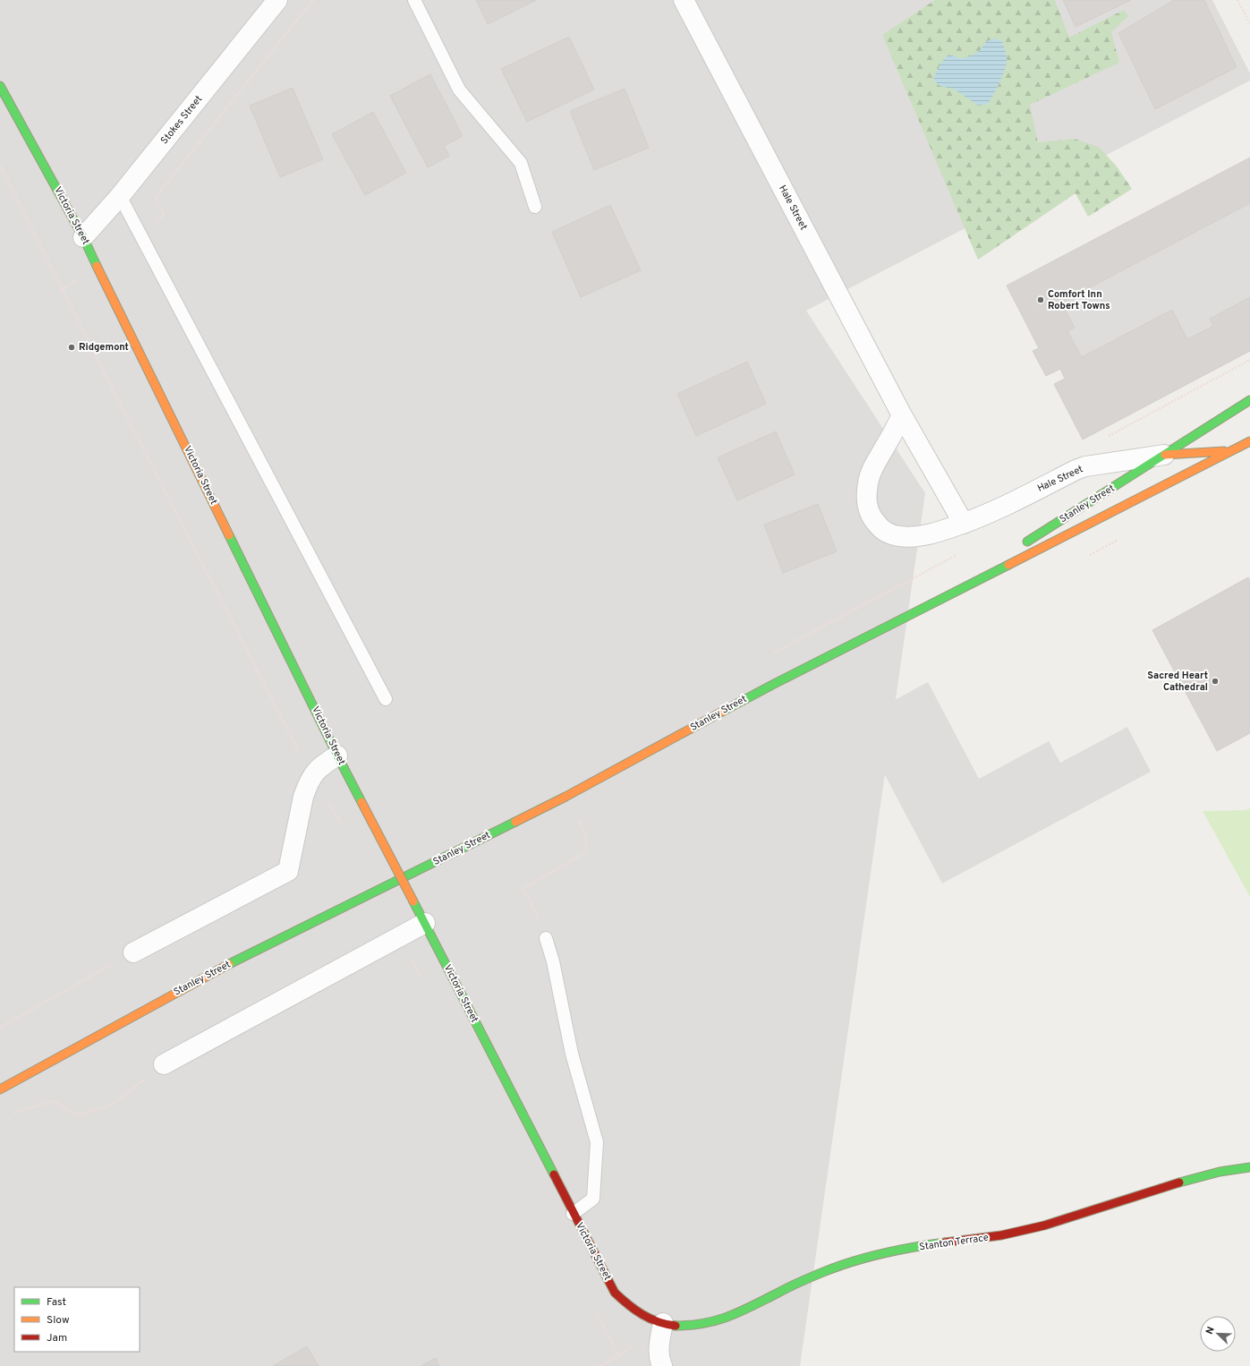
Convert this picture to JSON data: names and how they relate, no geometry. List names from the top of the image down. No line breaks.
{"streets":{"street":["Stokes Street","Hale Street","Victoria Street","Stanley Street","Stanton Terrace"]},"crossings":[["Stokes Street","Victoria Street"],["Hale Street","Stanley Street"],["Victoria Street","Stanton Terrace"]],"places":["Comfort Inn Robert Towns","Ridgemont","Sacred Heart Cathedral"],"legend":["Fast","Slow","Jam"],"north":"top left"}
